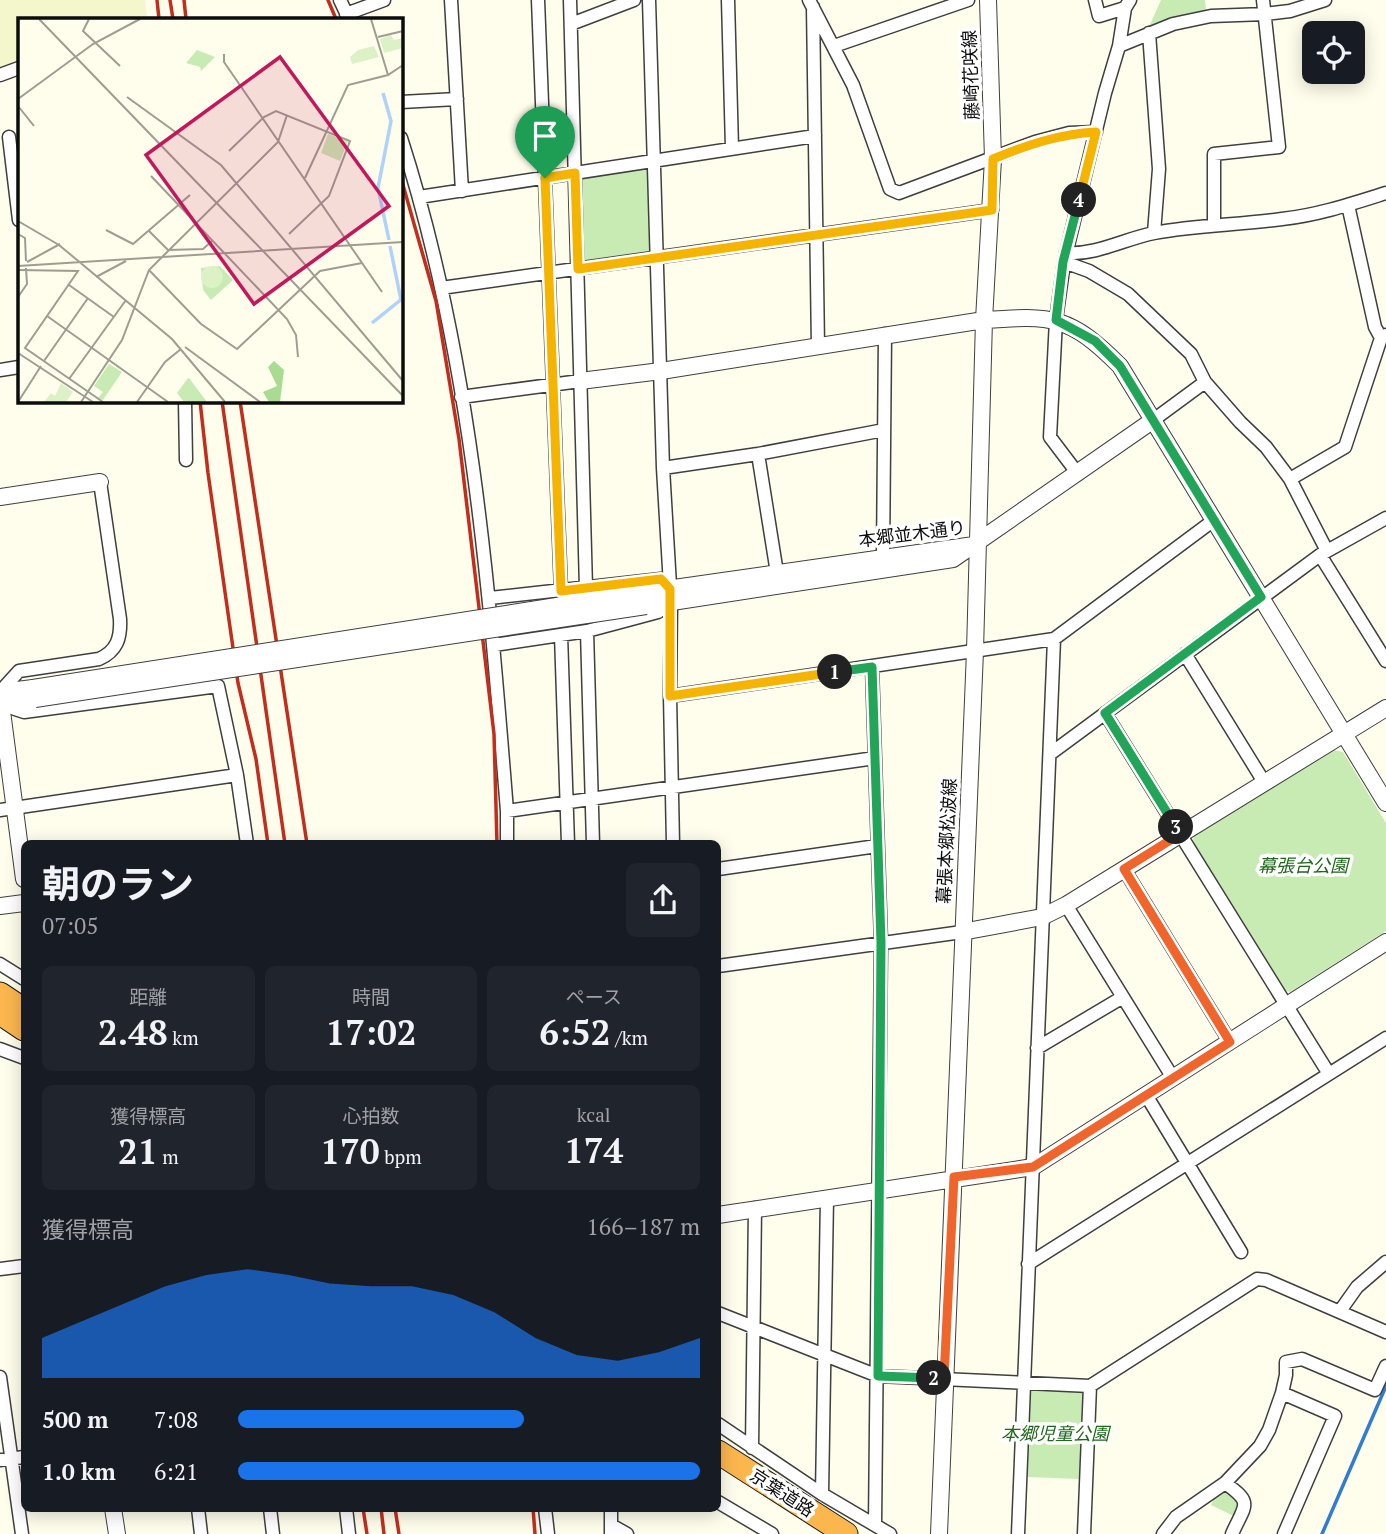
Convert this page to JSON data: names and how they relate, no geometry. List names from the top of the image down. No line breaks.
{"streets":{"highway":["京葉道路"],"street":["藤崎花咲線","本郷並木通り","幕張本郷松波線"]},"crossings":[["藤崎花咲線","幕張本郷松波線"],["本郷並木通り","幕張本郷松波線"]],"parks":["幕張台公園","本郷児童公園"],"page":{"pins":["4","1","3","2"],"heading":["朝のラン","07:05"],"stats":[["距離","2.48 km"],["時間","17:02"],["ペース","6:52 /km"],["獲得標高","21 m"],["心拍数","170 bpm"],["kcal","174"]],"chart":["獲得標高","166–187 m"],"list":[{"name":"500 m","note":"7:08"},{"name":"1.0 km","note":"6:21"}]}}
